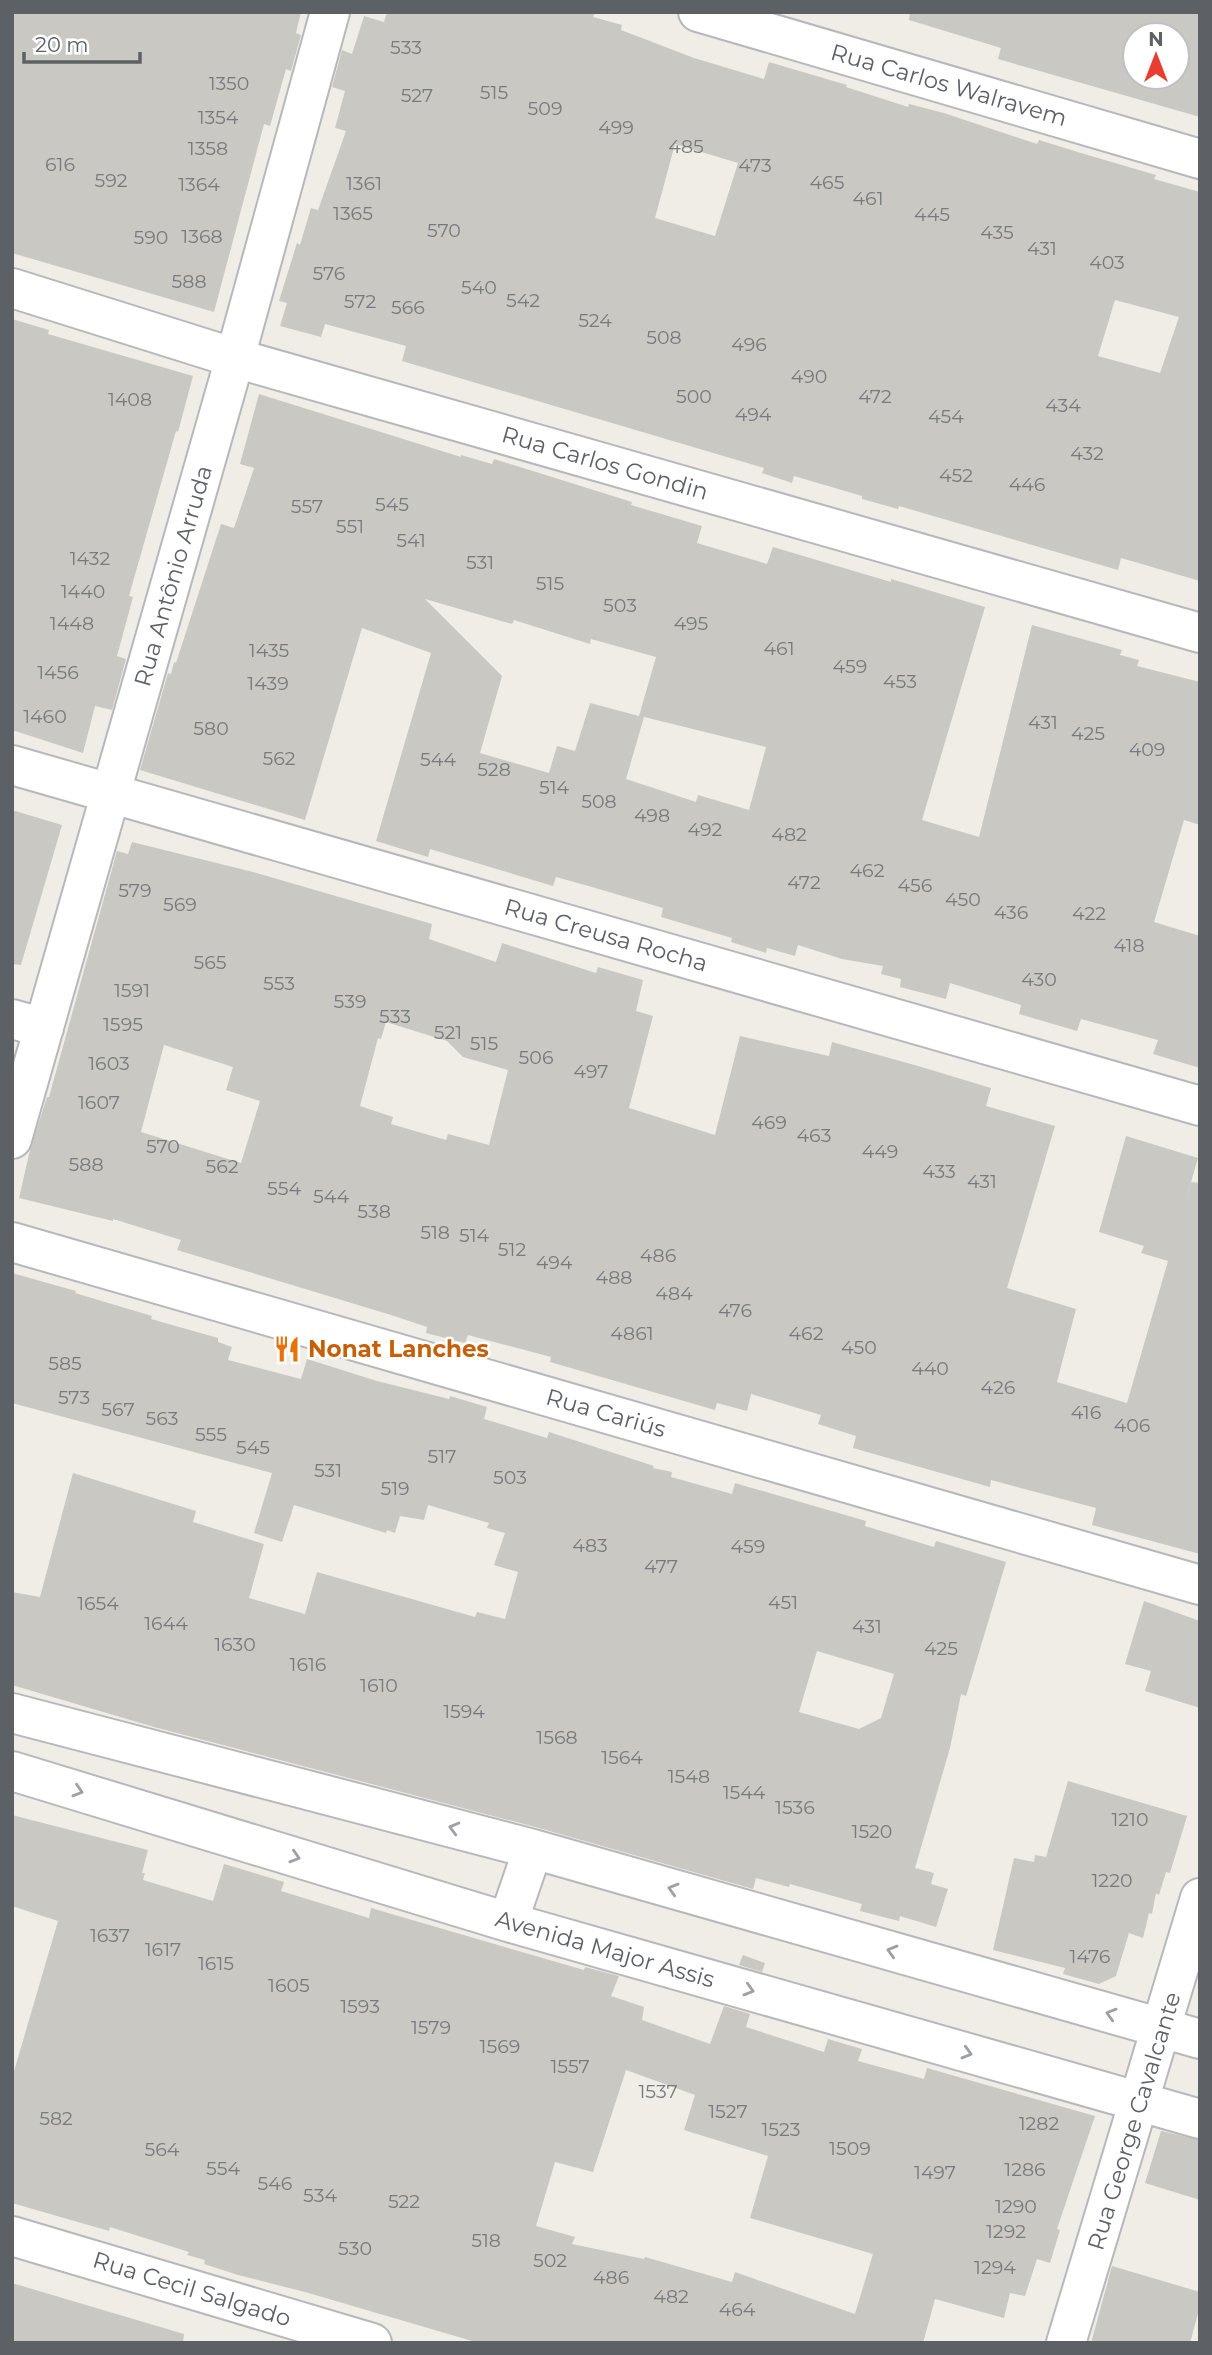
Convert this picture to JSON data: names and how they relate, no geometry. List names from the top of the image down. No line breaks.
{"streets":{"street":["Rua Carlos Walravem","Rua Carlos Gondin","Rua Antônio Arruda","Rua Creusa Rocha","Rua Cariús","Avenida Major Assis","Rua George Cavalcante","Rua Cecil Salgado"]},"crossings":[["Rua Carlos Gondin","Rua Antônio Arruda"],["Rua Antônio Arruda","Rua Creusa Rocha"],["Avenida Major Assis","Rua George Cavalcante"]],"places":{"restaurant":["Nonat Lanches"]},"house_numbers":["533","1350","515","527","509","1354","499","485","1358","616","473","592","465","1361","1364","461","1365","445","570","435","1368","590","431","403","576","588","540","542","572","566","524","508","496","490","500","472","1408","434","494","454","432","452","446","545","557","551","541","1432","531","515","1440","503","1448","495","461","1435","459","1456","453","1439","1460","431","580","425","409","562","544","528","514","508","498","492","482","462","472","456","579","450","569","436","422","418","565","430","553","1591","539","533","1595","521","515","506","1603","497","1607","469","463","570","449","588","562","433","431","554","544","538","518","514","512","486","494","488","484","476","4861","462","450","585","440","426","573","567","416","563","406","555","545","517","531","503","519","483","459","477","451","1654","1644","431","1630","425","1616","1610","1594","1568","1564","1548","1544","1536","1210","1520","1220","1637","1617","1476","1615","1605","1593","1579","1569","1557","1537","1527","582","1282","1523","1509","564","554","1286","1497","546","534","522","1290","1292","518","530","502","1294","486","482","464"],"scale_bar":"20 m","north":"top"}
